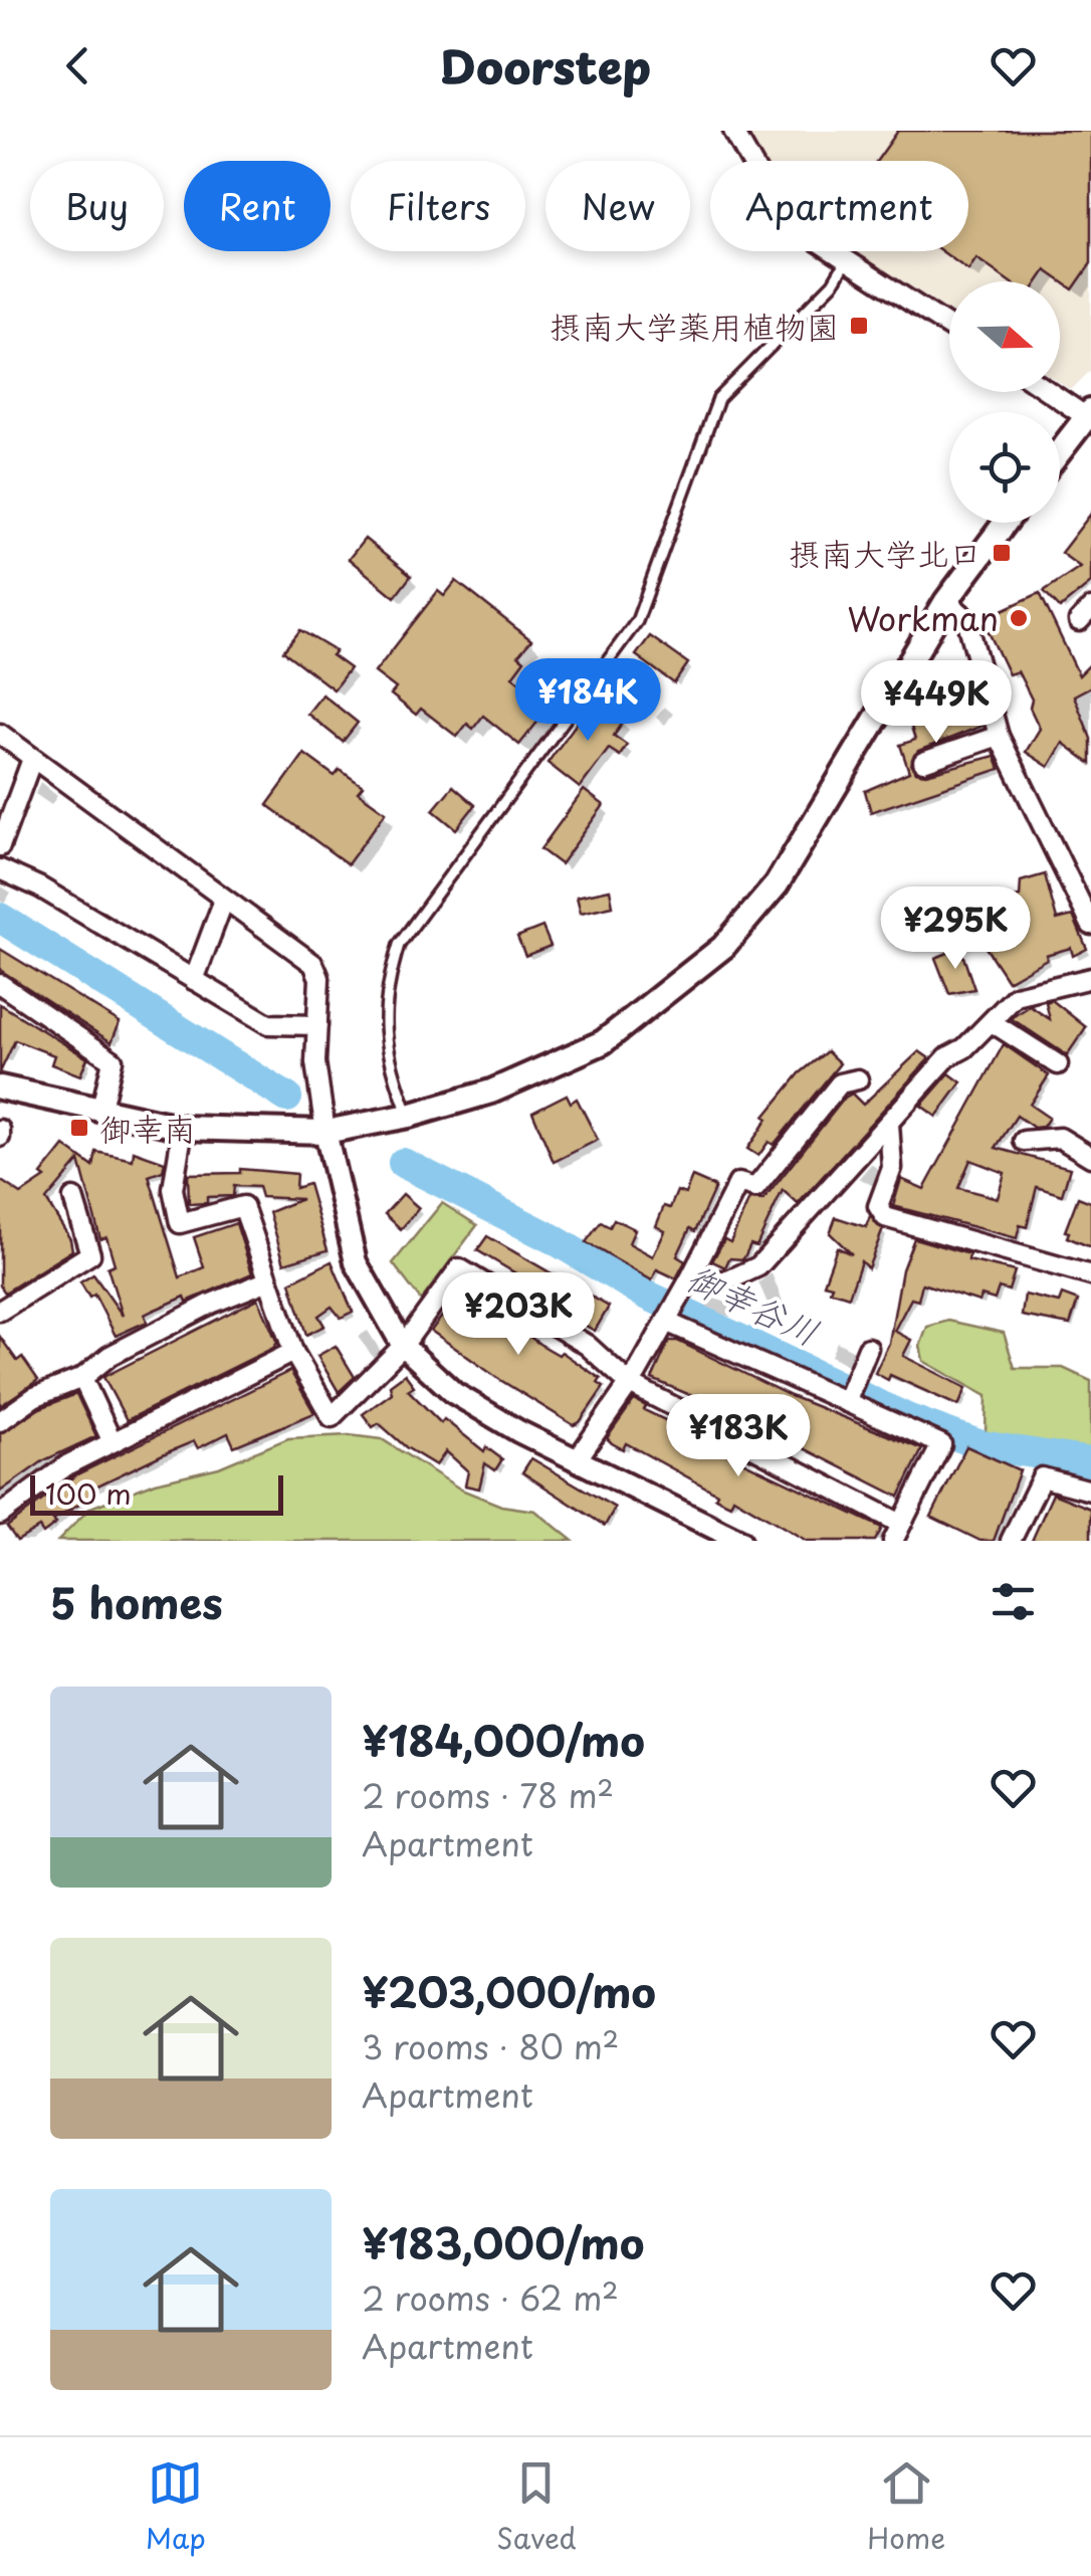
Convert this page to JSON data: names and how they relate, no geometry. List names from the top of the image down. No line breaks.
{"water":["御幸谷川"],"places":{"transit":["摂南大学薬用植物園","摂南大学北口","御幸南"],"other":["Workman"]},"scale_bar":"100 m","north":"right","page":{"header":"Doorstep","chip":["Buy","Rent","Filters","New","Apartment"],"price":["¥184K","¥449K","¥295K","¥203K","¥183K"],"scale":"100 m","heading":"5 homes","list":[{"name":"¥184,000/mo","note":"2 rooms · 78 m² · Apartment"},{"name":"¥203,000/mo","note":"3 rooms · 80 m² · Apartment"},{"name":"¥183,000/mo","note":"2 rooms · 62 m² · Apartment"}],"tabs":["Map","Saved","Home"]}}
